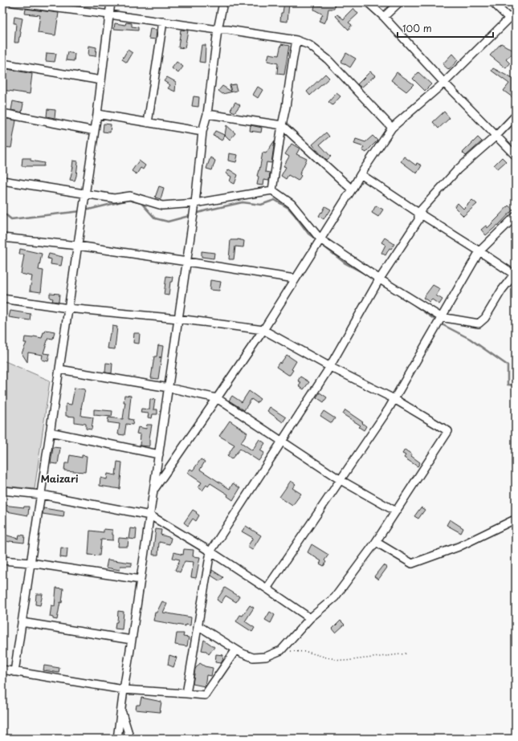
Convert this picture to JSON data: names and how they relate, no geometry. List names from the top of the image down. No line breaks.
{"districts":["Maizari"],"scale_bar":"100 m"}
